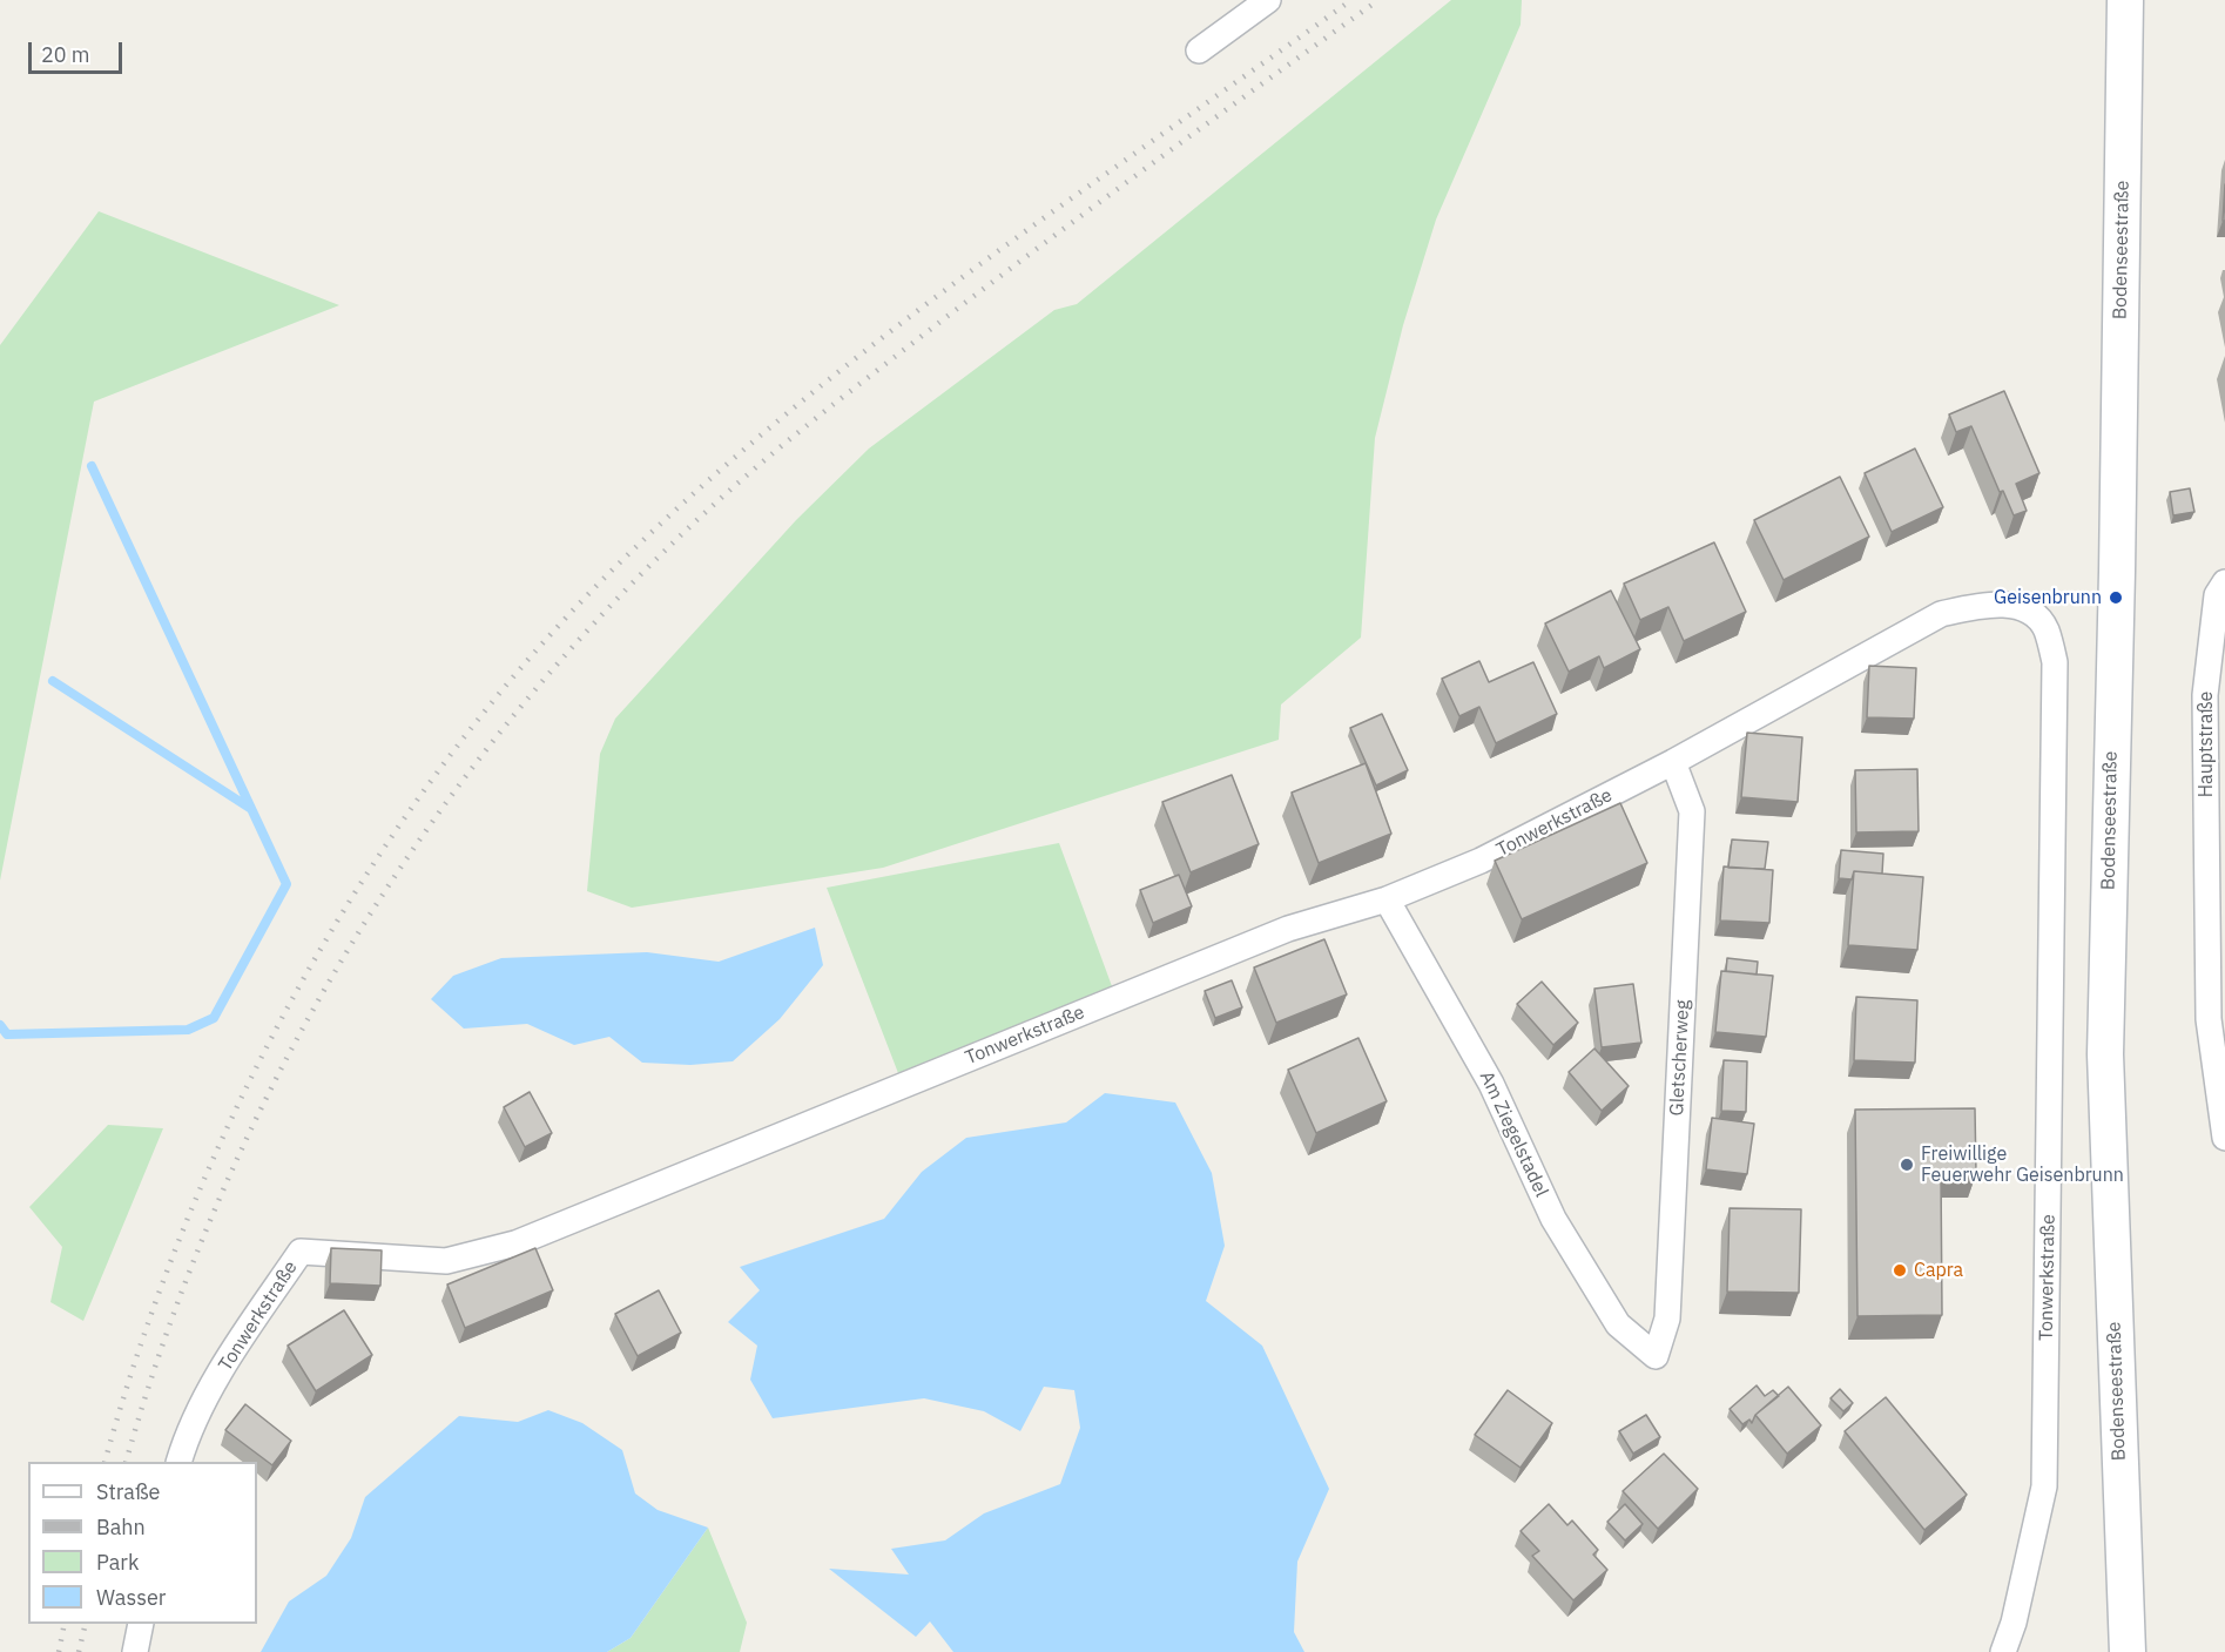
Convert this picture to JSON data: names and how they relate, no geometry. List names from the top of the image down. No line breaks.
{"streets":{"main road":["Bodenseestraße"],"street":["Hauptstraße","Tonwerkstraße","Gletscherweg","Am Ziegelstadel"]},"crossings":[["Tonwerkstraße","Gletscherweg"],["Tonwerkstraße","Am Ziegelstadel"],["Gletscherweg","Am Ziegelstadel"]],"places":["Geisenbrunn","Freiwillige Feuerwehr Geisenbrunn","Capra"],"legend":["Straße","Bahn","Park","Wasser"],"scale_bar":"20 m"}
